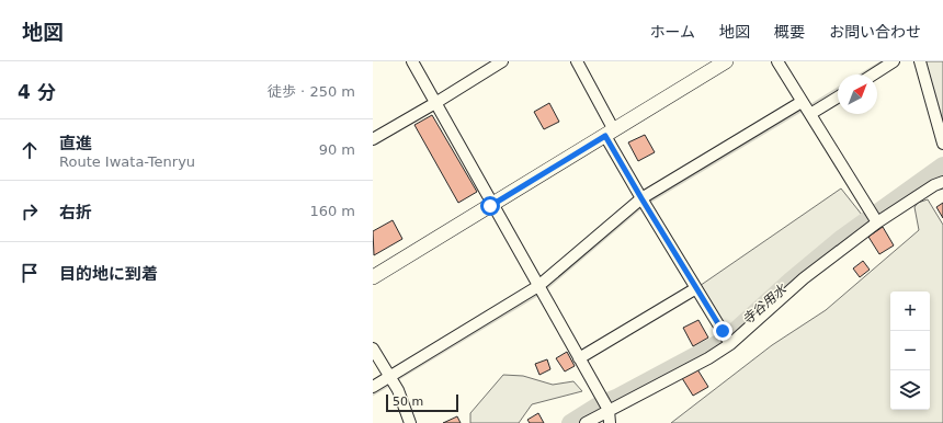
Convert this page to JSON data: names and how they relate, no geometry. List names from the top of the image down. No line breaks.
{"water":["寺谷用水"],"scale_bar":"50 m","north":"top right","page":{"header":"地図","nav":["ホーム","地図","概要","お問い合わせ"],"heading":["4 分","徒歩 · 250 m"],"list":[["直進","Route Iwata-Tenryu","90 m"],["右折","160 m"],"目的地に到着"],"map_buttons":["+","−"],"scale":"50 m"}}
